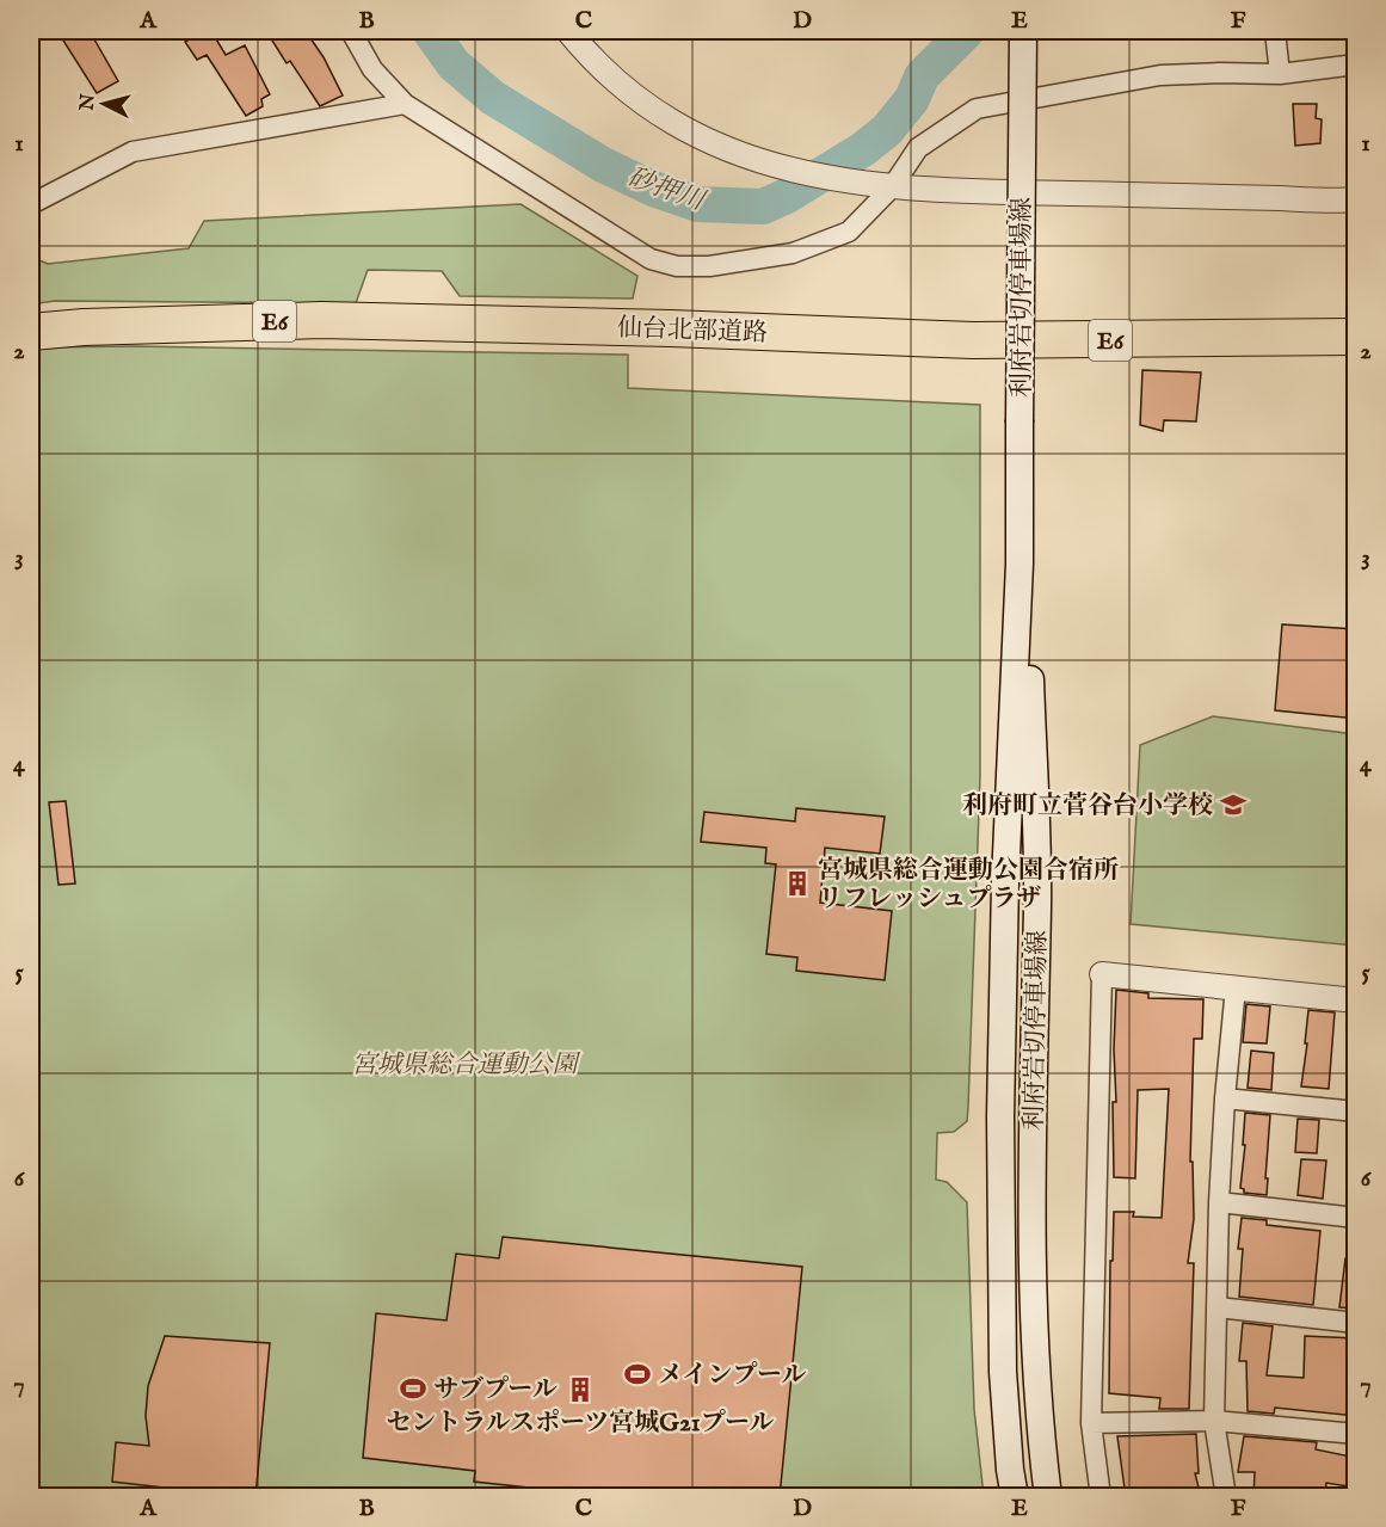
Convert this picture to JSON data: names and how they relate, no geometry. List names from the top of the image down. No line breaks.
{"streets":{"highway":["E6","仙台北部道路"],"main road":["利府岩切停車場線"]},"water":["砂押川"],"parks":["宮城県総合運動公園"],"places":{"school or university":["利府町立菅谷台小学校"],"building":["宮城県総合運動公園合宿所 リフレッシュプラザ","セントラルスポーツ宮城G21プール"],"sports":["メインプール","サブプール"]},"north":"left","grid":{"columns":["A","B","C","D","E","F"],"rows":["1","2","3","4","5","6","7"]}}
